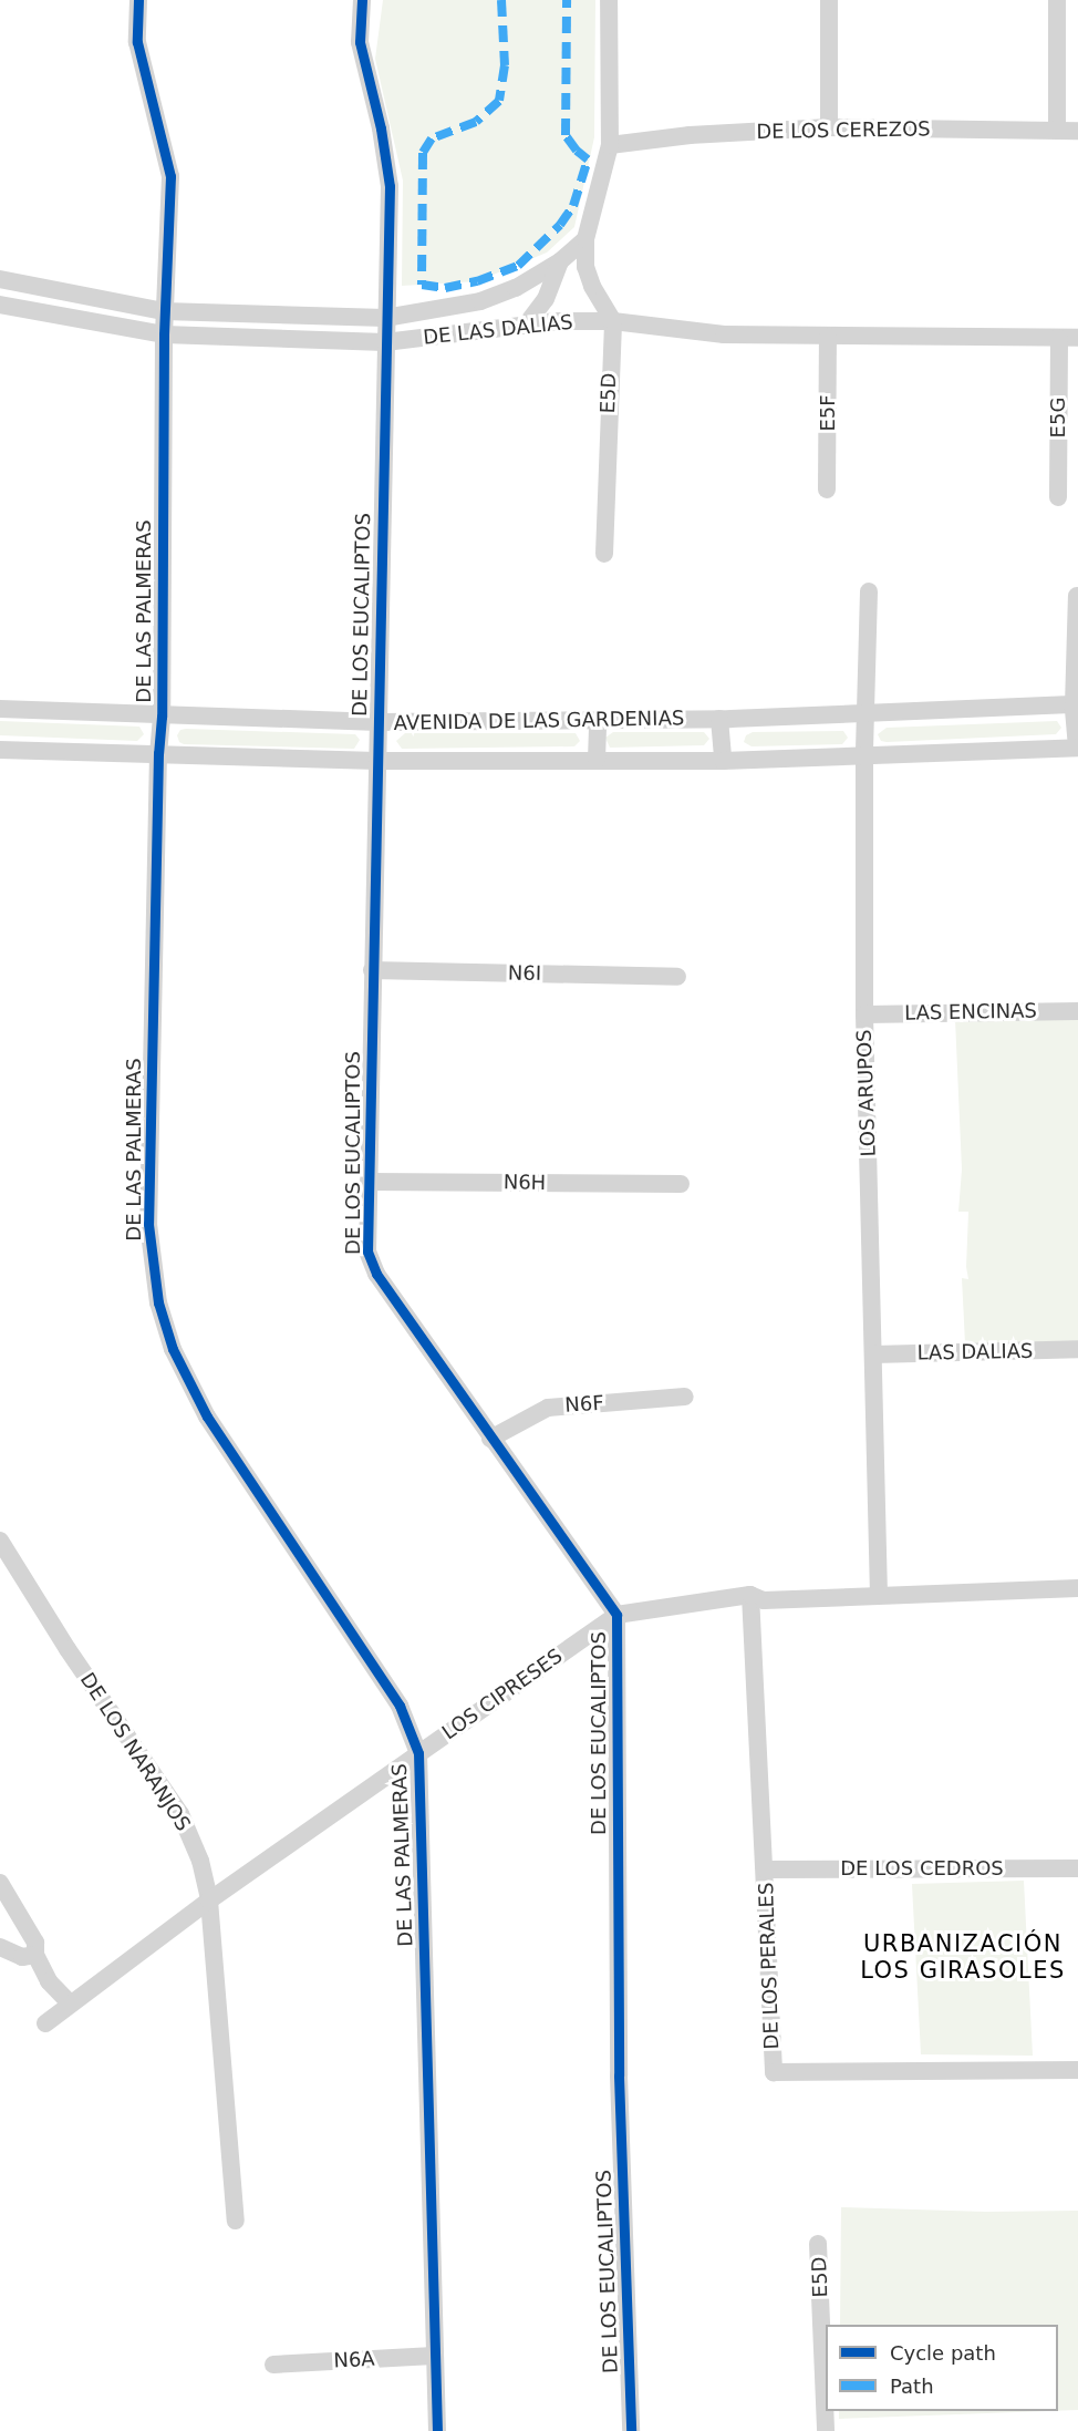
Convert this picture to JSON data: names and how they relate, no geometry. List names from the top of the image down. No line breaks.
{"streets":{"street":["DE LOS CEREZOS","DE LAS DALIAS","E5D","E5F","E5G","DE LAS PALMERAS","DE LOS EUCALIPTOS","AVENIDA DE LAS GARDENIAS","N6I","LAS ENCINAS","LOS ARUPOS","N6H","LAS DALIAS","N6F","LOS CIPRESES","DE LOS NARANJOS","DE LOS CEDROS","DE LOS PERALES","N6A"]},"crossings":[["DE LAS DALIAS","E5D"],["DE LAS DALIAS","E5F"],["DE LAS DALIAS","E5G"],["DE LAS DALIAS","DE LAS PALMERAS"],["DE LAS DALIAS","DE LOS EUCALIPTOS"],["DE LAS PALMERAS","AVENIDA DE LAS GARDENIAS"],["DE LAS PALMERAS","LOS CIPRESES"],["DE LAS PALMERAS","N6A"],["DE LOS EUCALIPTOS","AVENIDA DE LAS GARDENIAS"],["DE LOS EUCALIPTOS","N6I"],["DE LOS EUCALIPTOS","N6H"],["DE LOS EUCALIPTOS","N6F"],["DE LOS EUCALIPTOS","LOS CIPRESES"],["AVENIDA DE LAS GARDENIAS","LOS ARUPOS"],["LAS ENCINAS","LOS ARUPOS"],["LOS ARUPOS","LAS DALIAS"],["LOS ARUPOS","LOS CIPRESES"],["LOS CIPRESES","DE LOS NARANJOS"],["LOS CIPRESES","DE LOS PERALES"],["DE LOS CEDROS","DE LOS PERALES"]],"districts":["URBANIZACIÓN LOS GIRASOLES"],"legend":["Cycle path","Path"]}
